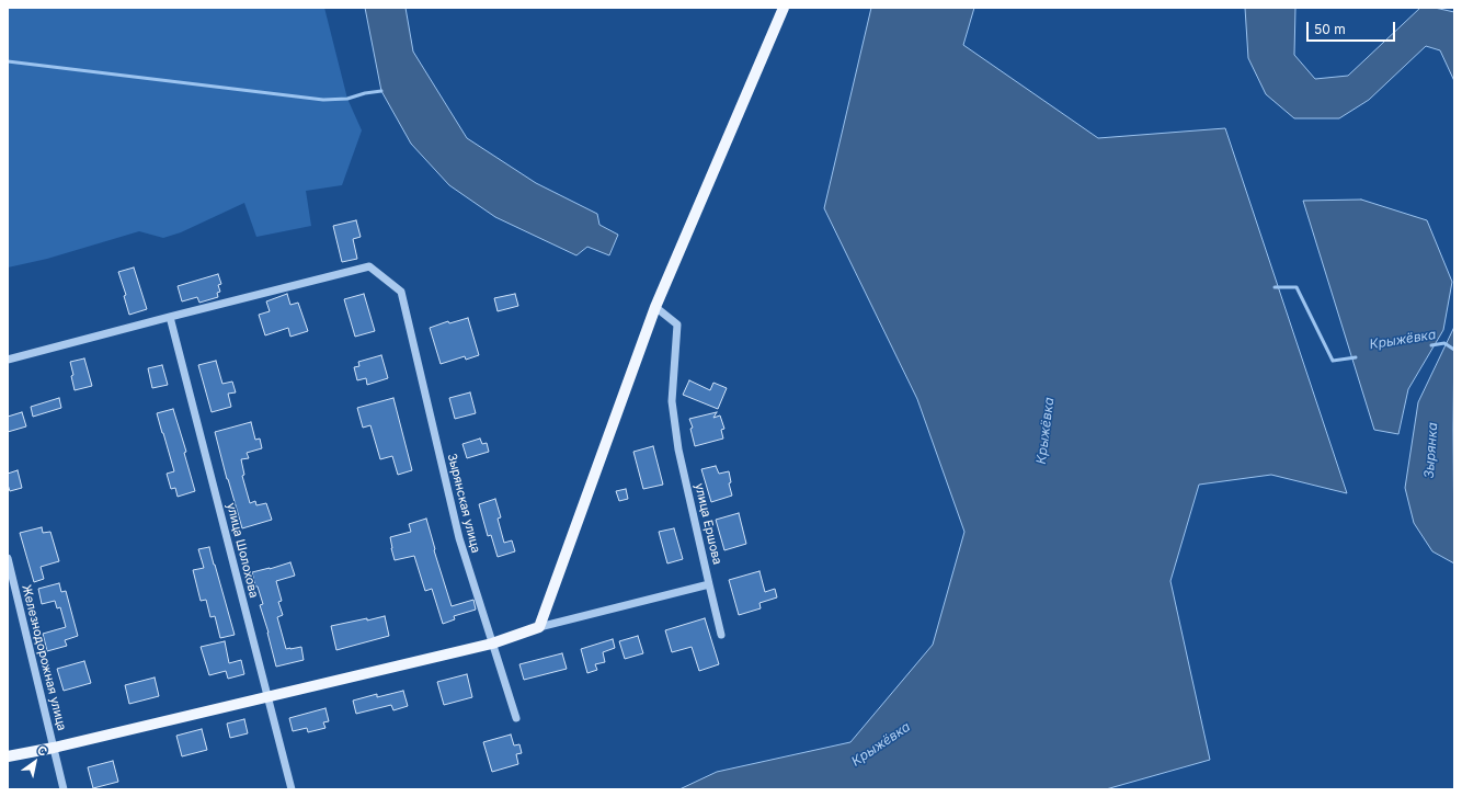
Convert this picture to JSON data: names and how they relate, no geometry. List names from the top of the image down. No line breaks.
{"streets":{"street":["Зырянская улица","улица Ершова","улица Шолохова","Железнодорожная улица"]},"crossings":[["Зырянская улица","улица Шолохова"]],"water":["Крыжёвка","Зырянка"],"scale_bar":"50 m","north":"top right"}
